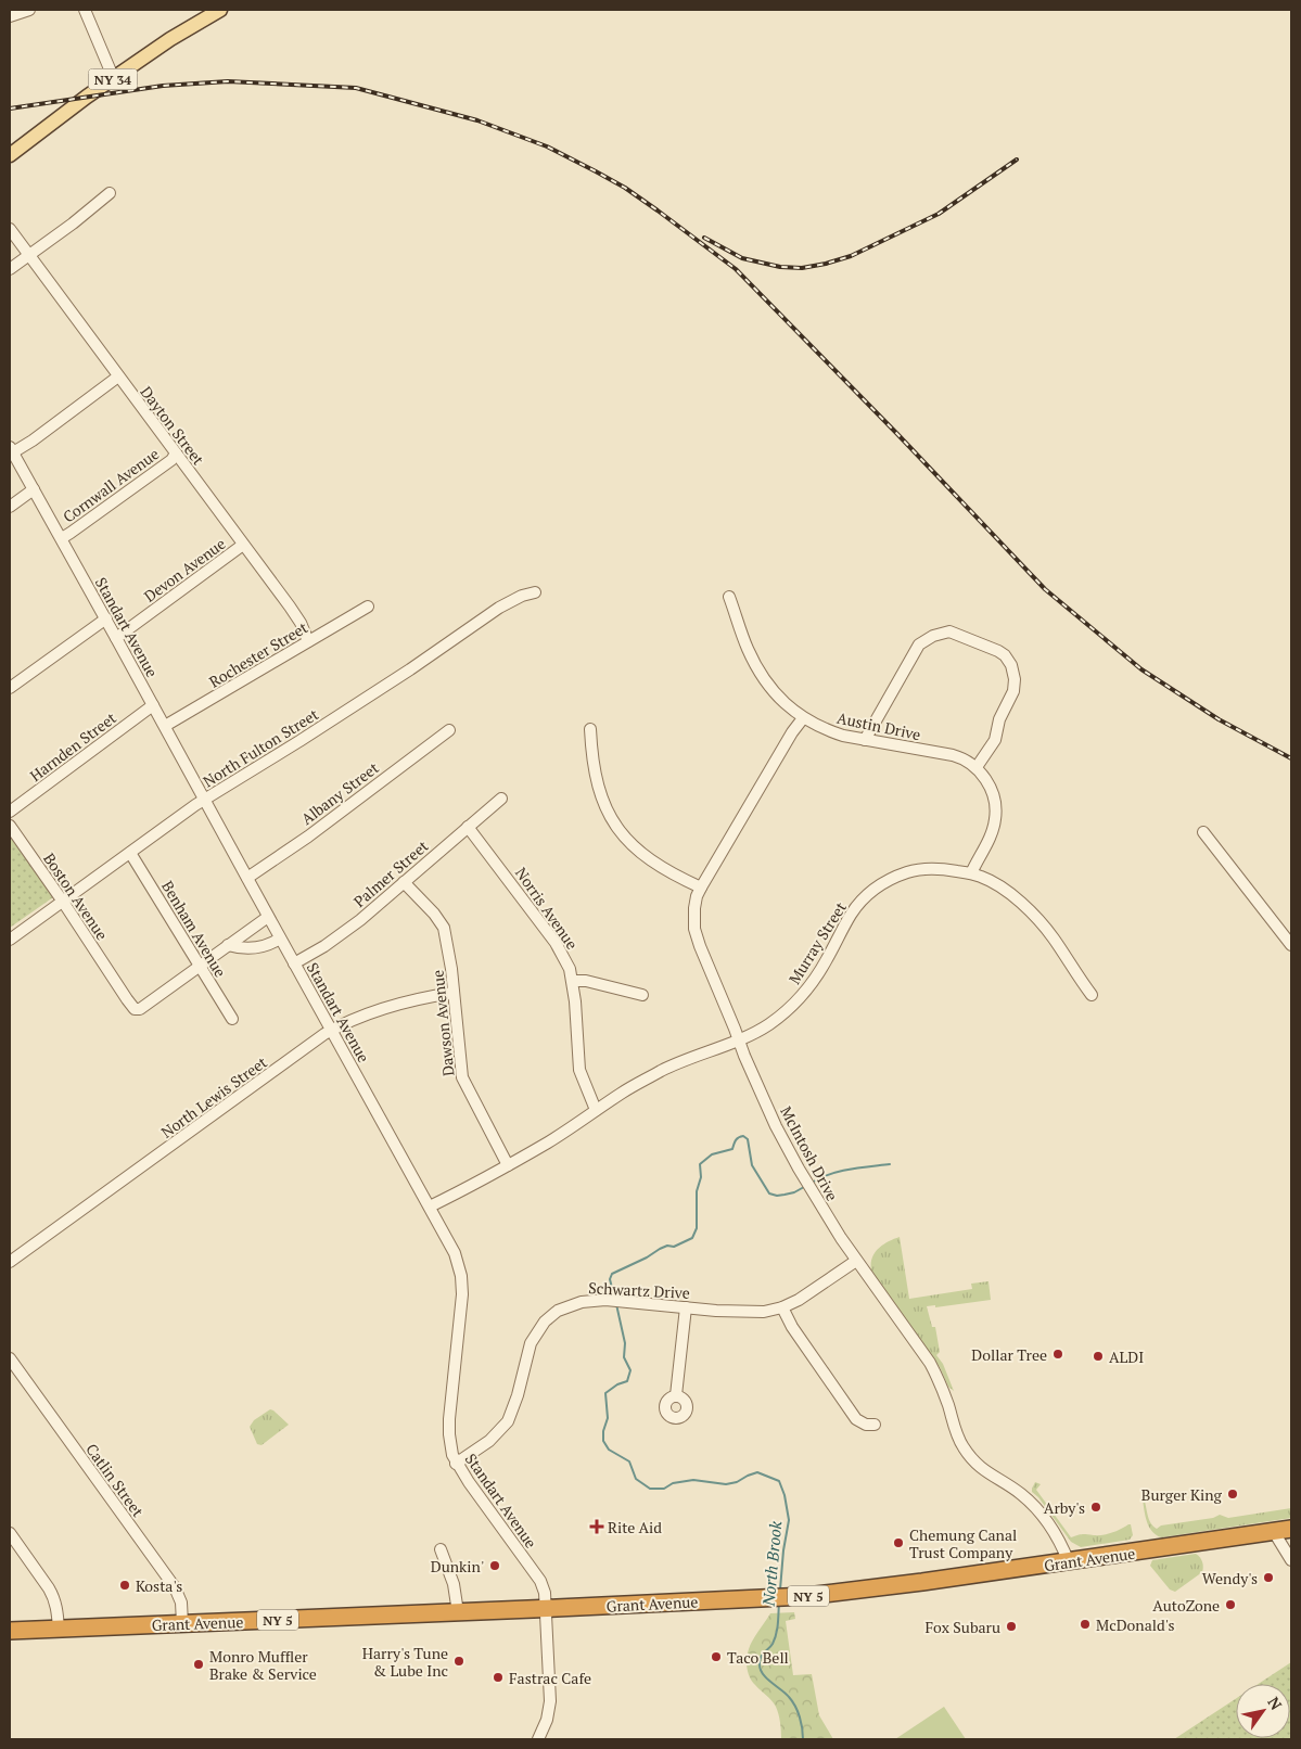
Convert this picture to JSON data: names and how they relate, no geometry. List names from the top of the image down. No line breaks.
{"streets":{"highway":["Grant Avenue","NY 5"],"main road":["NY 34"],"street":["Dayton Street","Cornwall Avenue","Devon Avenue","Standart Avenue","Rochester Street","Austin Drive","Harnden Street","North Fulton Street","Albany Street","Palmer Street","Boston Avenue","Norris Avenue","Benham Avenue","Murray Street","Dawson Avenue","North Lewis Street","McIntosh Drive","Schwartz Drive","Catlin Street"]},"crossings":[["Dayton Street","Cornwall Avenue"],["Dayton Street","Devon Avenue"],["Dayton Street","Rochester Street"],["Cornwall Avenue","Standart Avenue"],["Devon Avenue","Standart Avenue"],["Standart Avenue","Rochester Street"],["Standart Avenue","Harnden Street"],["Standart Avenue","North Fulton Street"],["Standart Avenue","Albany Street"],["Standart Avenue","Palmer Street"],["Standart Avenue","Murray Street"],["Standart Avenue","North Lewis Street"],["Standart Avenue","Schwartz Drive"],["Standart Avenue","Grant Avenue"],["Austin Drive","McIntosh Drive"],["North Fulton Street","Boston Avenue"],["North Fulton Street","Benham Avenue"],["Palmer Street","Norris Avenue"],["Palmer Street","Dawson Avenue"],["Boston Avenue","Benham Avenue"],["Norris Avenue","Murray Street"],["Murray Street","Dawson Avenue"],["Murray Street","McIntosh Drive"],["Dawson Avenue","North Lewis Street"],["McIntosh Drive","Schwartz Drive"],["McIntosh Drive","Grant Avenue"],["Catlin Street","Grant Avenue"]],"water":["North Brook"],"places":{"other":["Dollar Tree","ALDI","Burger King","Arby's","Chemung Canal Trust Company","Dunkin'","Wendy's","Kosta's","AutoZone","McDonald's","Fox Subaru","Taco Bell","Harry's Tune & Lube Inc","Monro Muffler Brake & Service","Fastrac Cafe"],"health":["Rite Aid"]},"north":"top right"}
